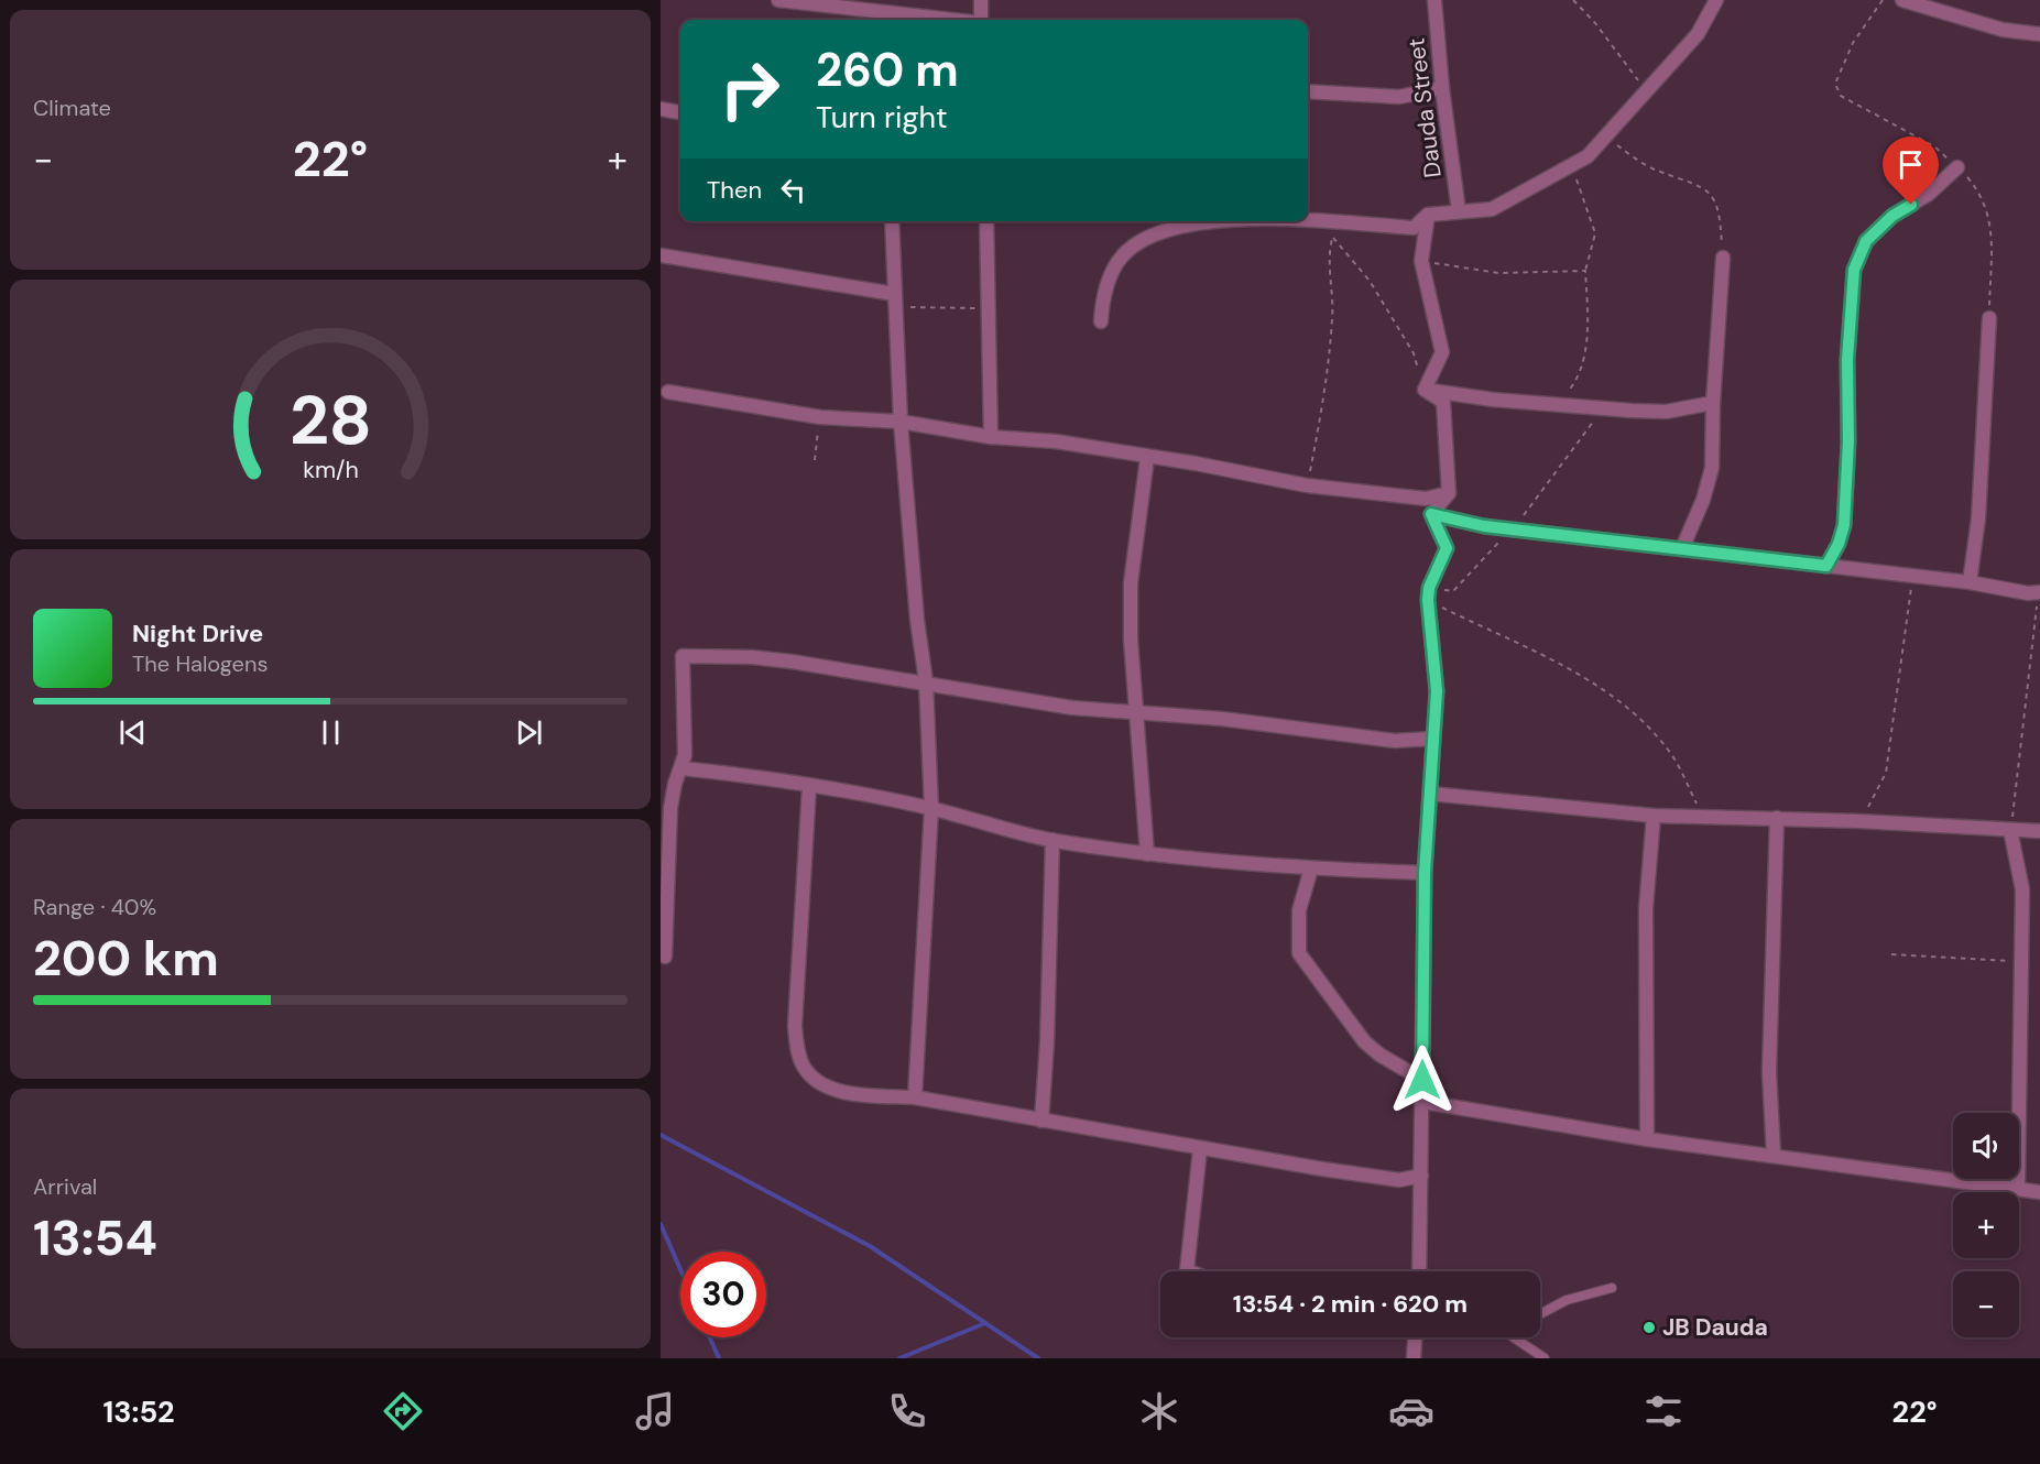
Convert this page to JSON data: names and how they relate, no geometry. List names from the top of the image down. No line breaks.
{"streets":{"street":["Dauda Street"]},"places":["JB Dauda"],"page":{"tile":["Climate",["Range · 40%","200 km"],["Arrival","13:54"]],"turn":["260 m","Turn right"],"heat":["−","22°","+"],"then":"Then","song":["Night Drive","The Halogens"],"map_buttons":["+","−"],"limit":"30","trip":"13:54 · 2 min · 620 m","tabs":["13:52","22°"],"gauge":["28","km/h"]}}
